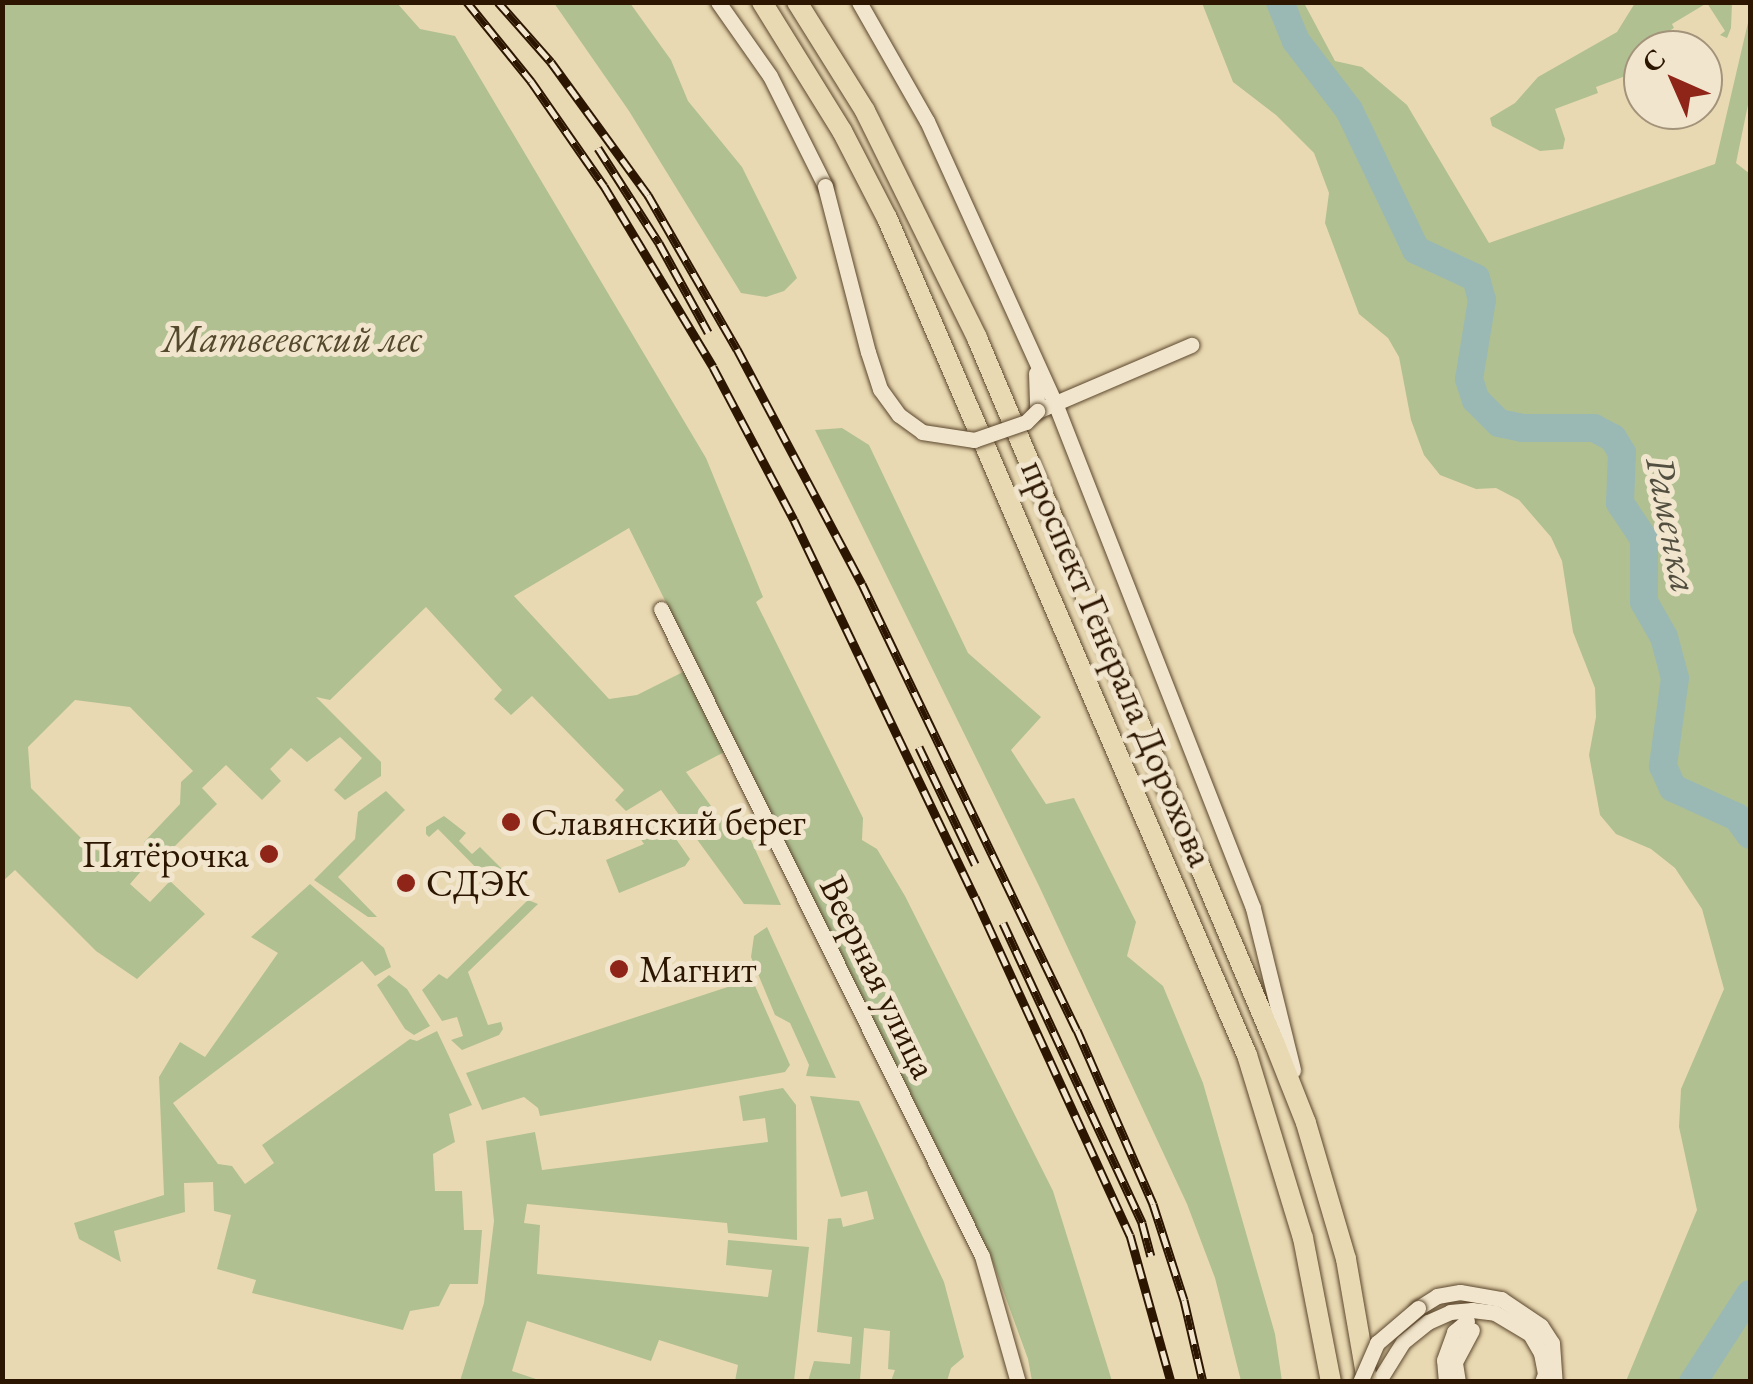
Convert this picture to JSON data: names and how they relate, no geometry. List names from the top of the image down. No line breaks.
{"streets":{"main road":["проспект Генерала Дорохова"],"street":["Веерная улица"]},"water":["Раменка"],"parks":["Матвеевский лес"],"places":["Славянский берег","Пятёрочка","СДЭК","Магнит"],"north":"top left"}
